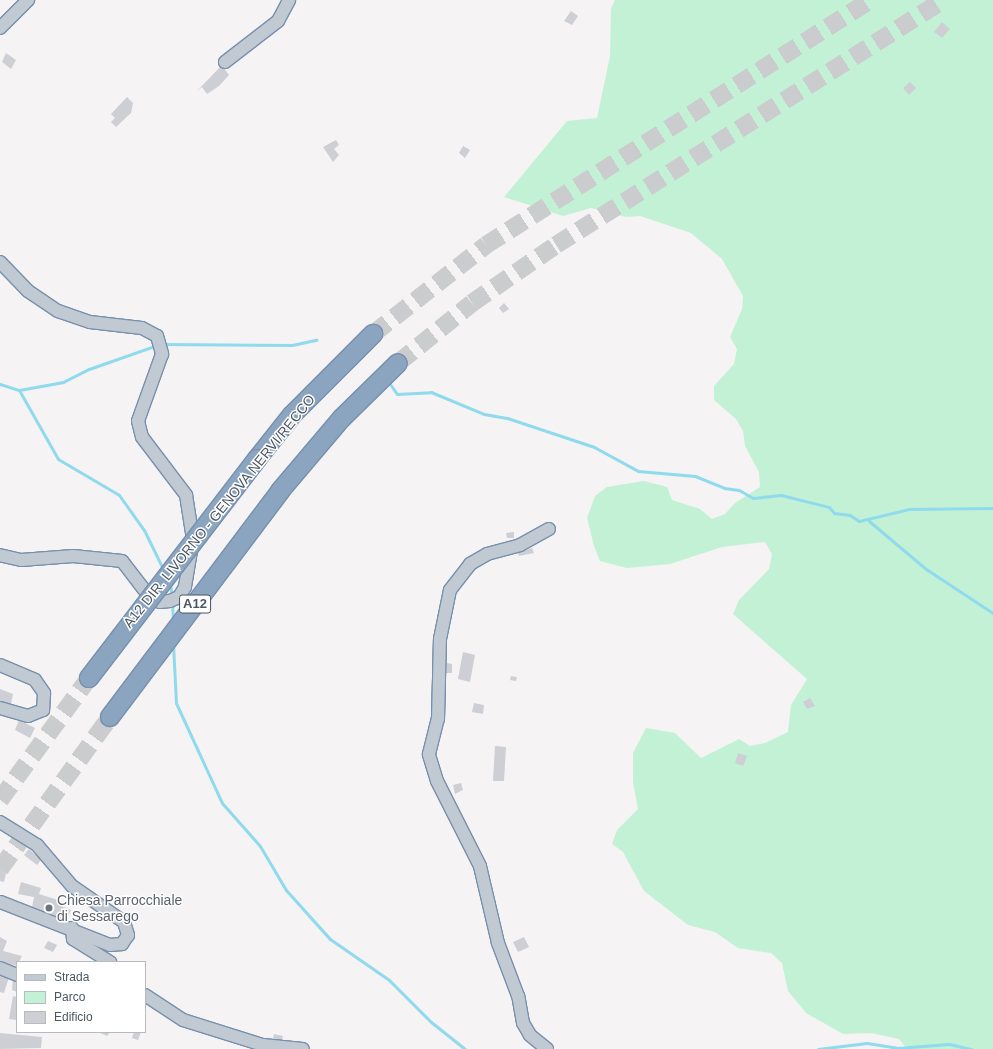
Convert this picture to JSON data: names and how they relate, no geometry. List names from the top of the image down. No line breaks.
{"streets":{"highway":["A12 DIR. LIVORNO - GENOVA NERVI/RECCO","A12"]},"places":["Chiesa Parrocchiale di Sessarego"],"legend":["Strada","Parco","Edificio"]}
